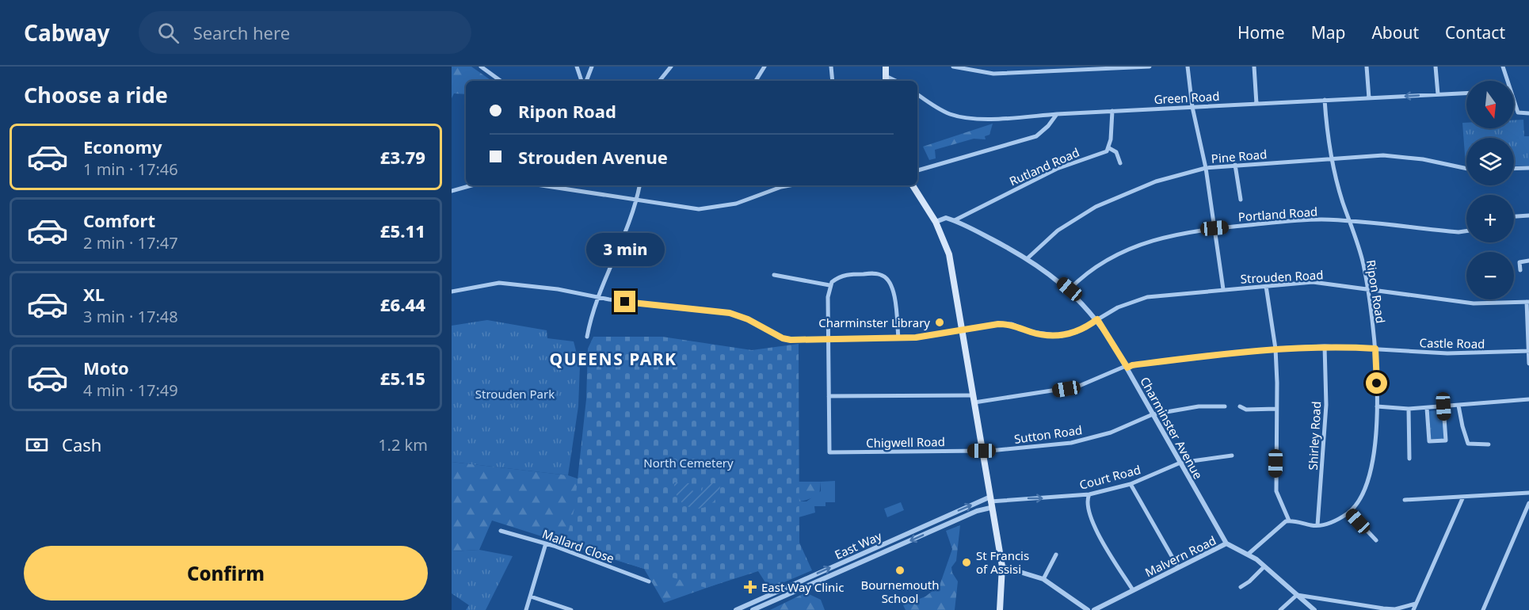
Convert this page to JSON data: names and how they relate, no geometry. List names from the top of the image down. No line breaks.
{"streets":{"street":["Green Road","Pine Road","Rutland Road","Portland Road","Strouden Road","Ripon Road","Castle Road","Charminster Avenue","Sutton Road","Shirley Road","Chigwell Road","Court Road","East Way","Mallard Close","Malvern Road"]},"crossings":[["Green Road","Ripon Road"],["Pine Road","Ripon Road"],["Pine Road","Charminster Avenue"],["Rutland Road","Charminster Avenue"],["Portland Road","Ripon Road"],["Portland Road","Charminster Avenue"],["Strouden Road","Ripon Road"],["Strouden Road","Charminster Avenue"],["Ripon Road","Castle Road"],["Ripon Road","Shirley Road"],["Castle Road","Charminster Avenue"],["Castle Road","Shirley Road"],["Castle Road","Chigwell Road"],["Charminster Avenue","Sutton Road"],["Charminster Avenue","Court Road"],["Charminster Avenue","Malvern Road"],["Sutton Road","Chigwell Road"],["Court Road","East Way"]],"one_way":["Court Road"],"districts":["QUEENS PARK"],"parks":["Strouden Park","North Cemetery"],"places":{"other":["Charminster Library","St Francis of Assisi","Bournemouth School"],"health":["East Way Clinic"]},"north":"bottom","page":{"header":"Cabway","search":"Search here","nav":["Home","Map","About","Contact"],"heading":"Choose a ride","map_buttons":["+","−"],"banner":["Ripon Road","Strouden Avenue"],"list":[{"name":"Economy","note":"1 min · 17:46","value":"£3.79"},{"name":"Comfort","note":"2 min · 17:47","value":"£5.11"},{"name":"XL","note":"3 min · 17:48","value":"£6.44"},{"name":"Moto","note":"4 min · 17:49","value":"£5.15"}],"bubble":"3 min","pay":["Cash","1.2 km"],"buttons":"Confirm"}}
